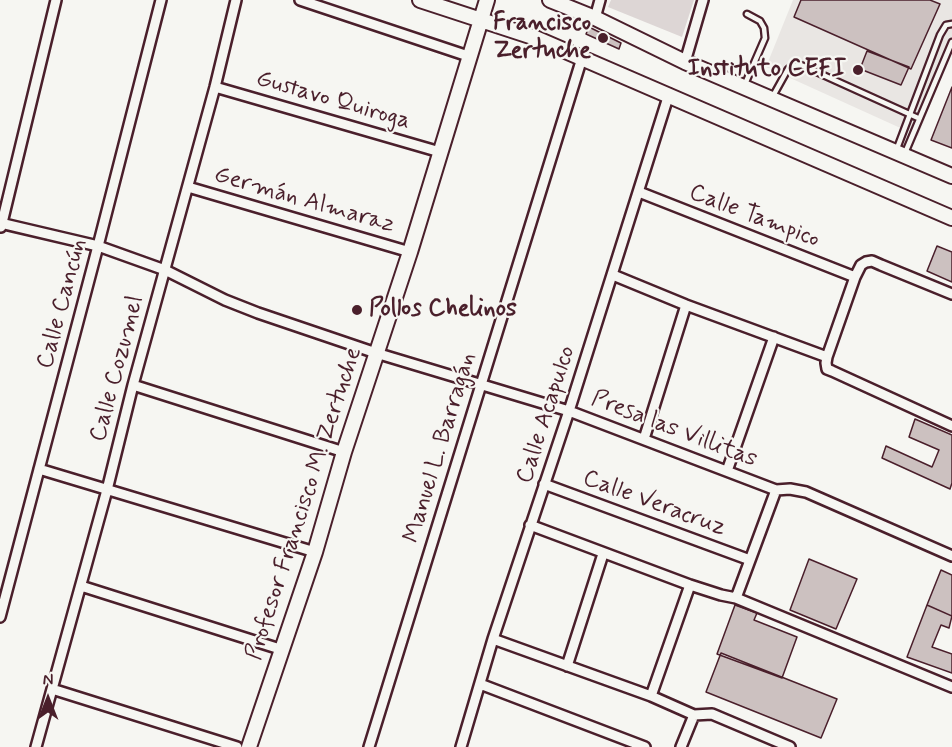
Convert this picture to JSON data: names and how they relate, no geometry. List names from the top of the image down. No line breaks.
{"streets":{"main road":["Profesor Francisco M. Zertuche"],"street":["Gustavo Quiroga","Germán Almaraz","Calle Tampico","Calle Cancún","Calle Cozumel","Calle Acapulco","Presa las Villitas","Manuel L. Barragán","Calle Veracruz"]},"crossings":[["Gustavo Quiroga","Calle Cozumel"],["Gustavo Quiroga","Profesor Francisco M. Zertuche"],["Germán Almaraz","Calle Cozumel"],["Germán Almaraz","Profesor Francisco M. Zertuche"],["Calle Tampico","Calle Acapulco"],["Calle Cancún","Presa las Villitas"],["Calle Cozumel","Presa las Villitas"],["Calle Acapulco","Presa las Villitas"],["Calle Acapulco","Calle Veracruz"],["Presa las Villitas","Manuel L. Barragán"],["Presa las Villitas","Profesor Francisco M. Zertuche"]],"places":["Francisco Zertuche","Instituto CEFI","Pollos Chelinos"],"north":"top"}
